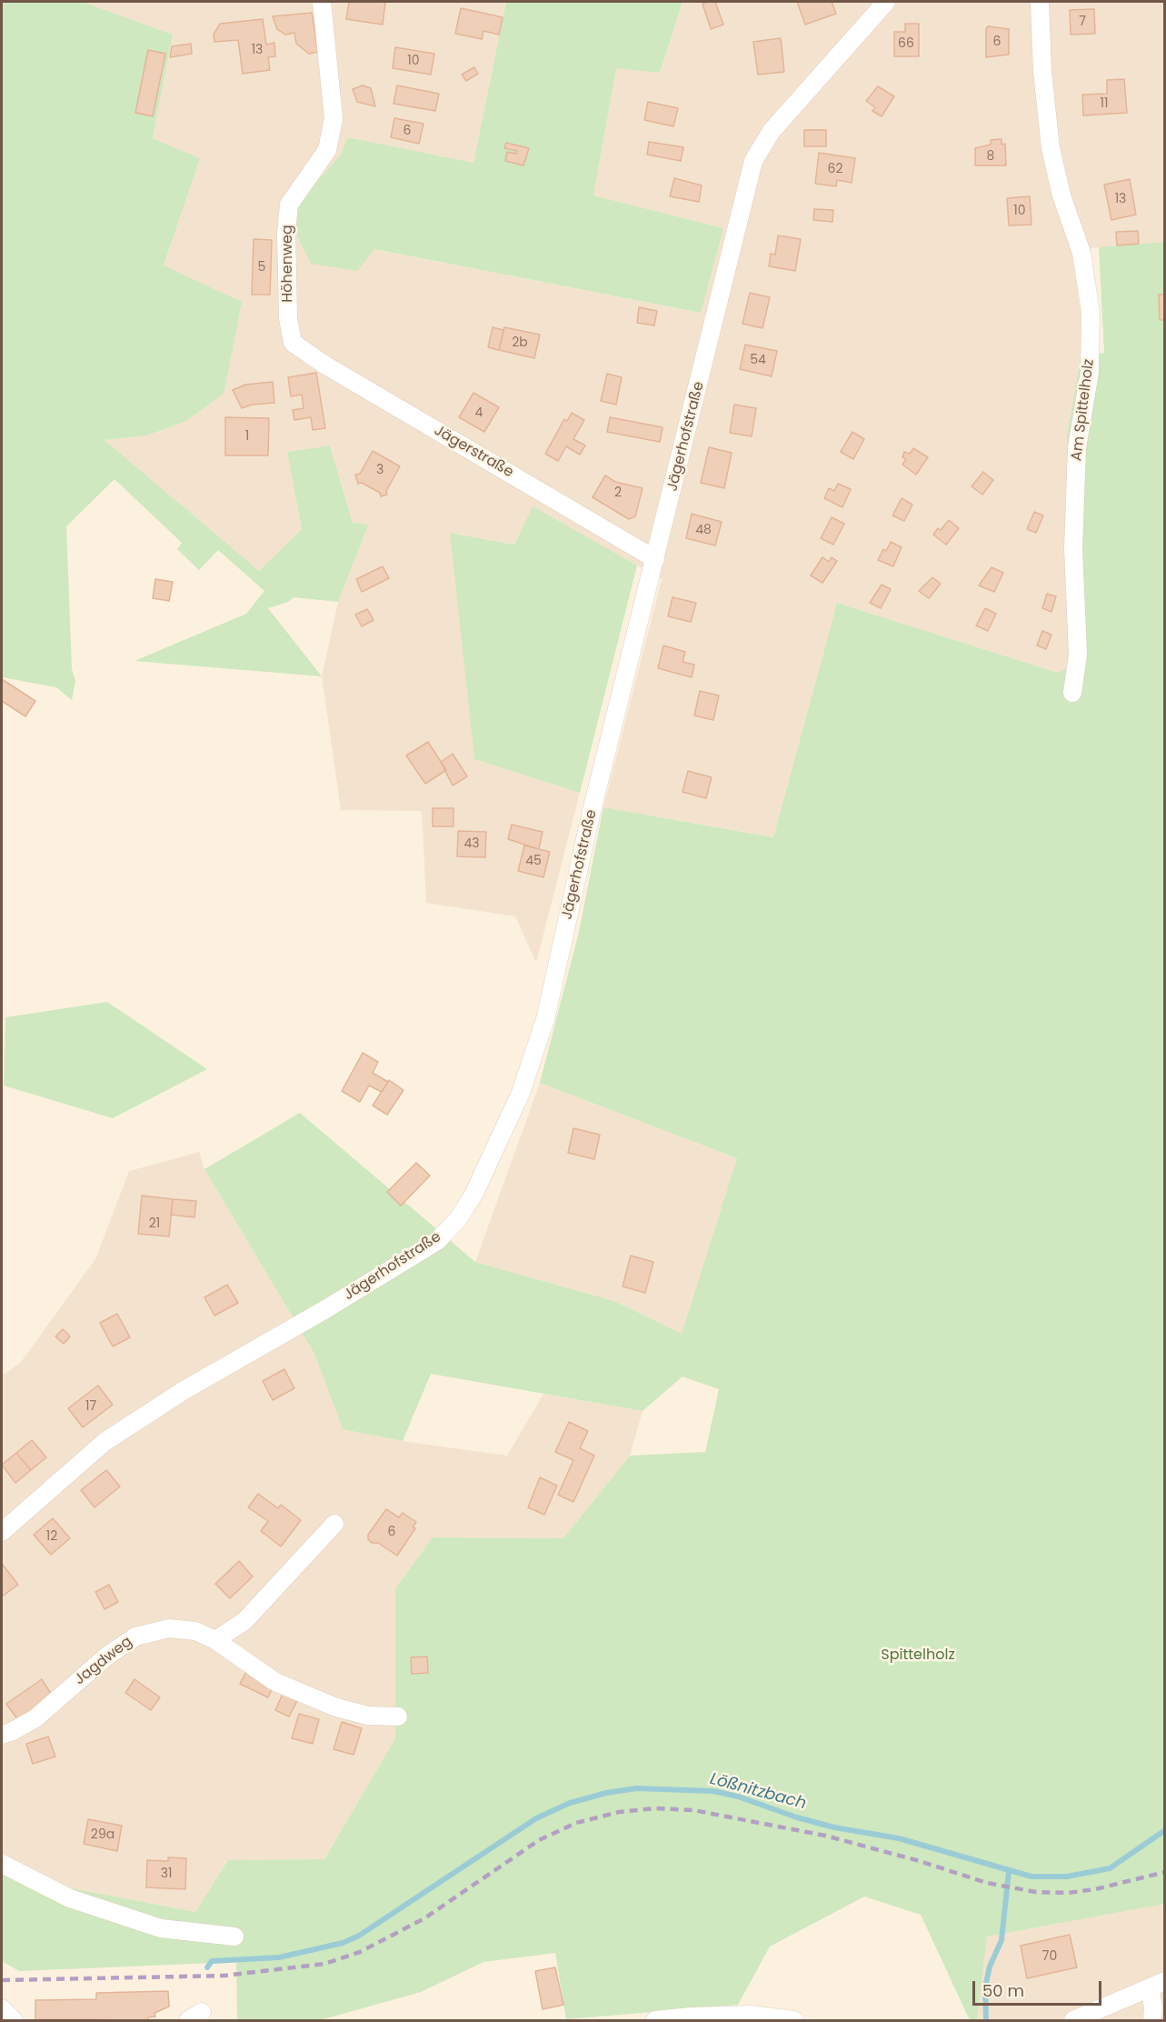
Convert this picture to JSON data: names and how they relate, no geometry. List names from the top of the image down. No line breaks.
{"streets":{"street":["Höhenweg","Am Spittelholz","Jägerhofstraße","Jägerstraße","Jagdweg"]},"crossings":[["Höhenweg","Jägerstraße"],["Jägerhofstraße","Jägerstraße"]],"water":["Lößnitzbach"],"parks":["Spittelholz"],"house_numbers":["7","6","66","13","10","11","6","8","62","13","10","5","2b","54","4","1","3","2","48","43","45","21","17","6","12","29a","31","70"],"scale_bar":"50 m"}
